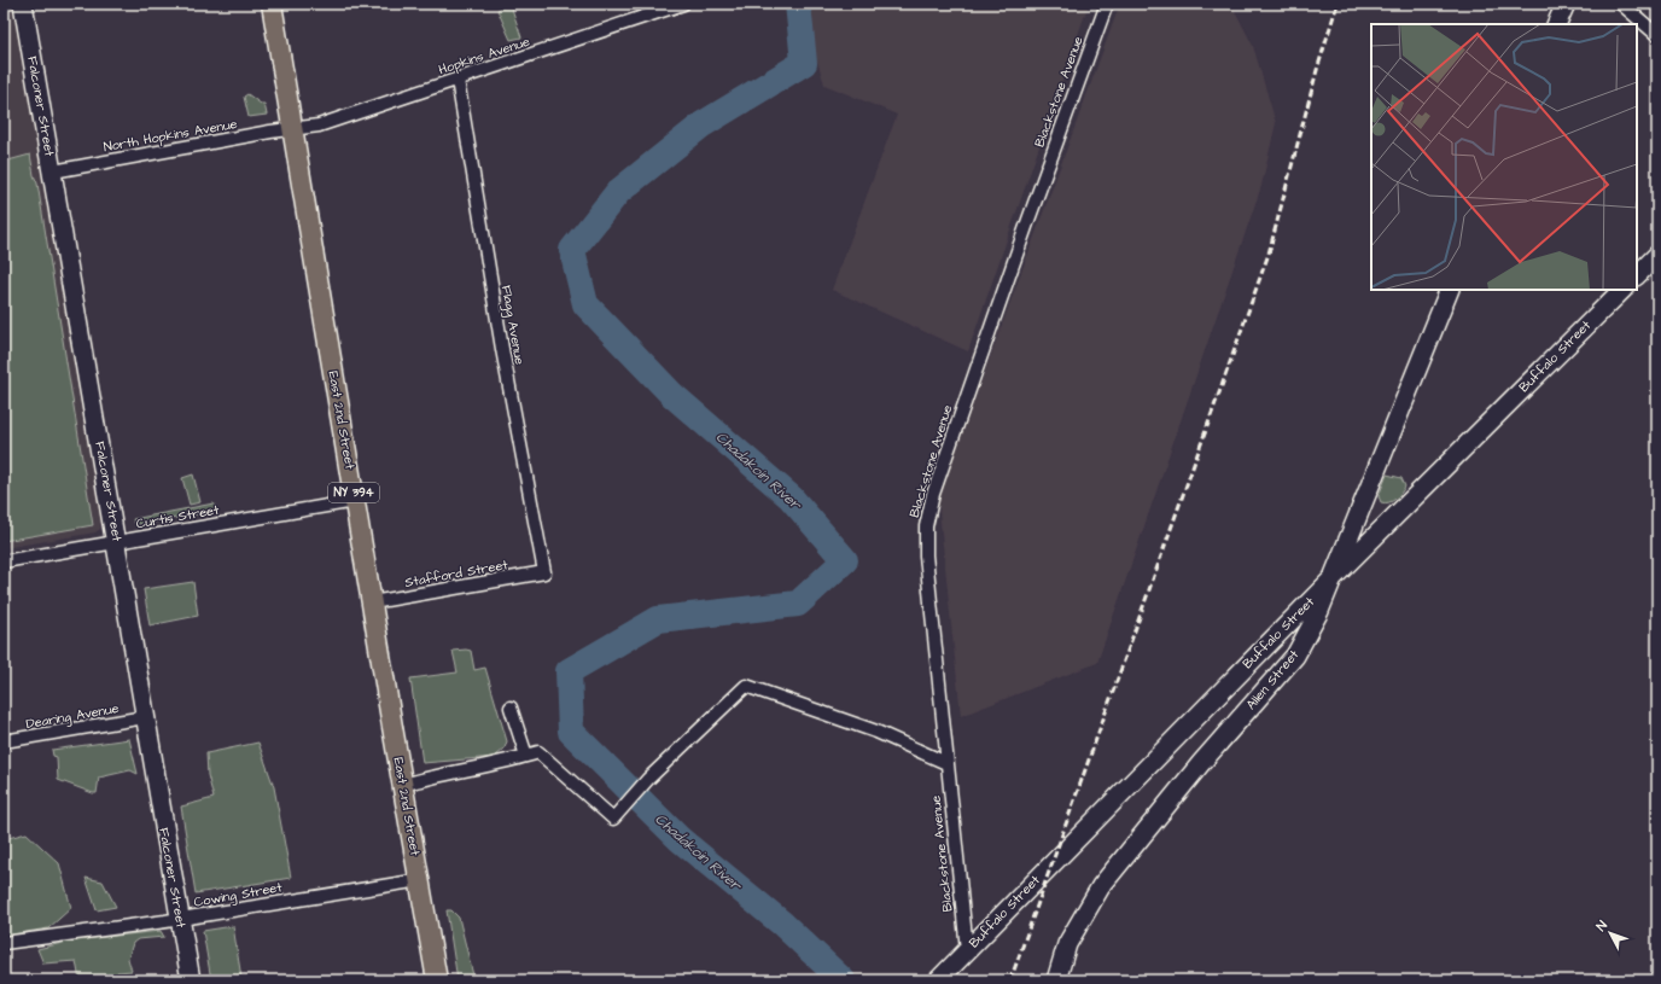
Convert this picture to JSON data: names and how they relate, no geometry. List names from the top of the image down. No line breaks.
{"streets":{"main road":["East 2nd Street","NY 394"],"street":["Hopkins Avenue","Blackstone Avenue","Falconer Street","North Hopkins Avenue","Flagg Avenue","Buffalo Street","Curtis Street","Stafford Street","Allen Street","Dearing Avenue","Cowing Street"]},"crossings":[["Hopkins Avenue","North Hopkins Avenue"],["Hopkins Avenue","Flagg Avenue"],["Hopkins Avenue","East 2nd Street"],["Blackstone Avenue","Buffalo Street"],["Falconer Street","North Hopkins Avenue"],["Falconer Street","Curtis Street"],["Falconer Street","Dearing Avenue"],["Falconer Street","Cowing Street"],["North Hopkins Avenue","East 2nd Street"],["Flagg Avenue","Stafford Street"],["Buffalo Street","Allen Street"],["East 2nd Street","Curtis Street"],["East 2nd Street","Stafford Street"],["East 2nd Street","Cowing Street"]],"water":["Chadakoin River"],"north":"top left"}
